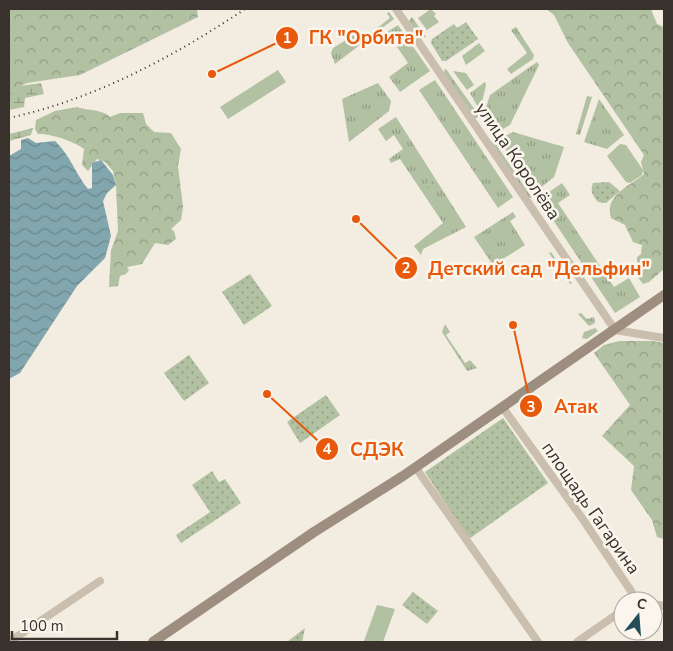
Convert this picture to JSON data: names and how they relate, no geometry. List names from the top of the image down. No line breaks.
{"streets":{"street":["улица Королёва","площадь Гагарина"]},"places":["ГК \"Орбита\"","Детский сад \"Дельфин\"","Атак","СДЭК"],"scale_bar":"100 m","north":"top"}
